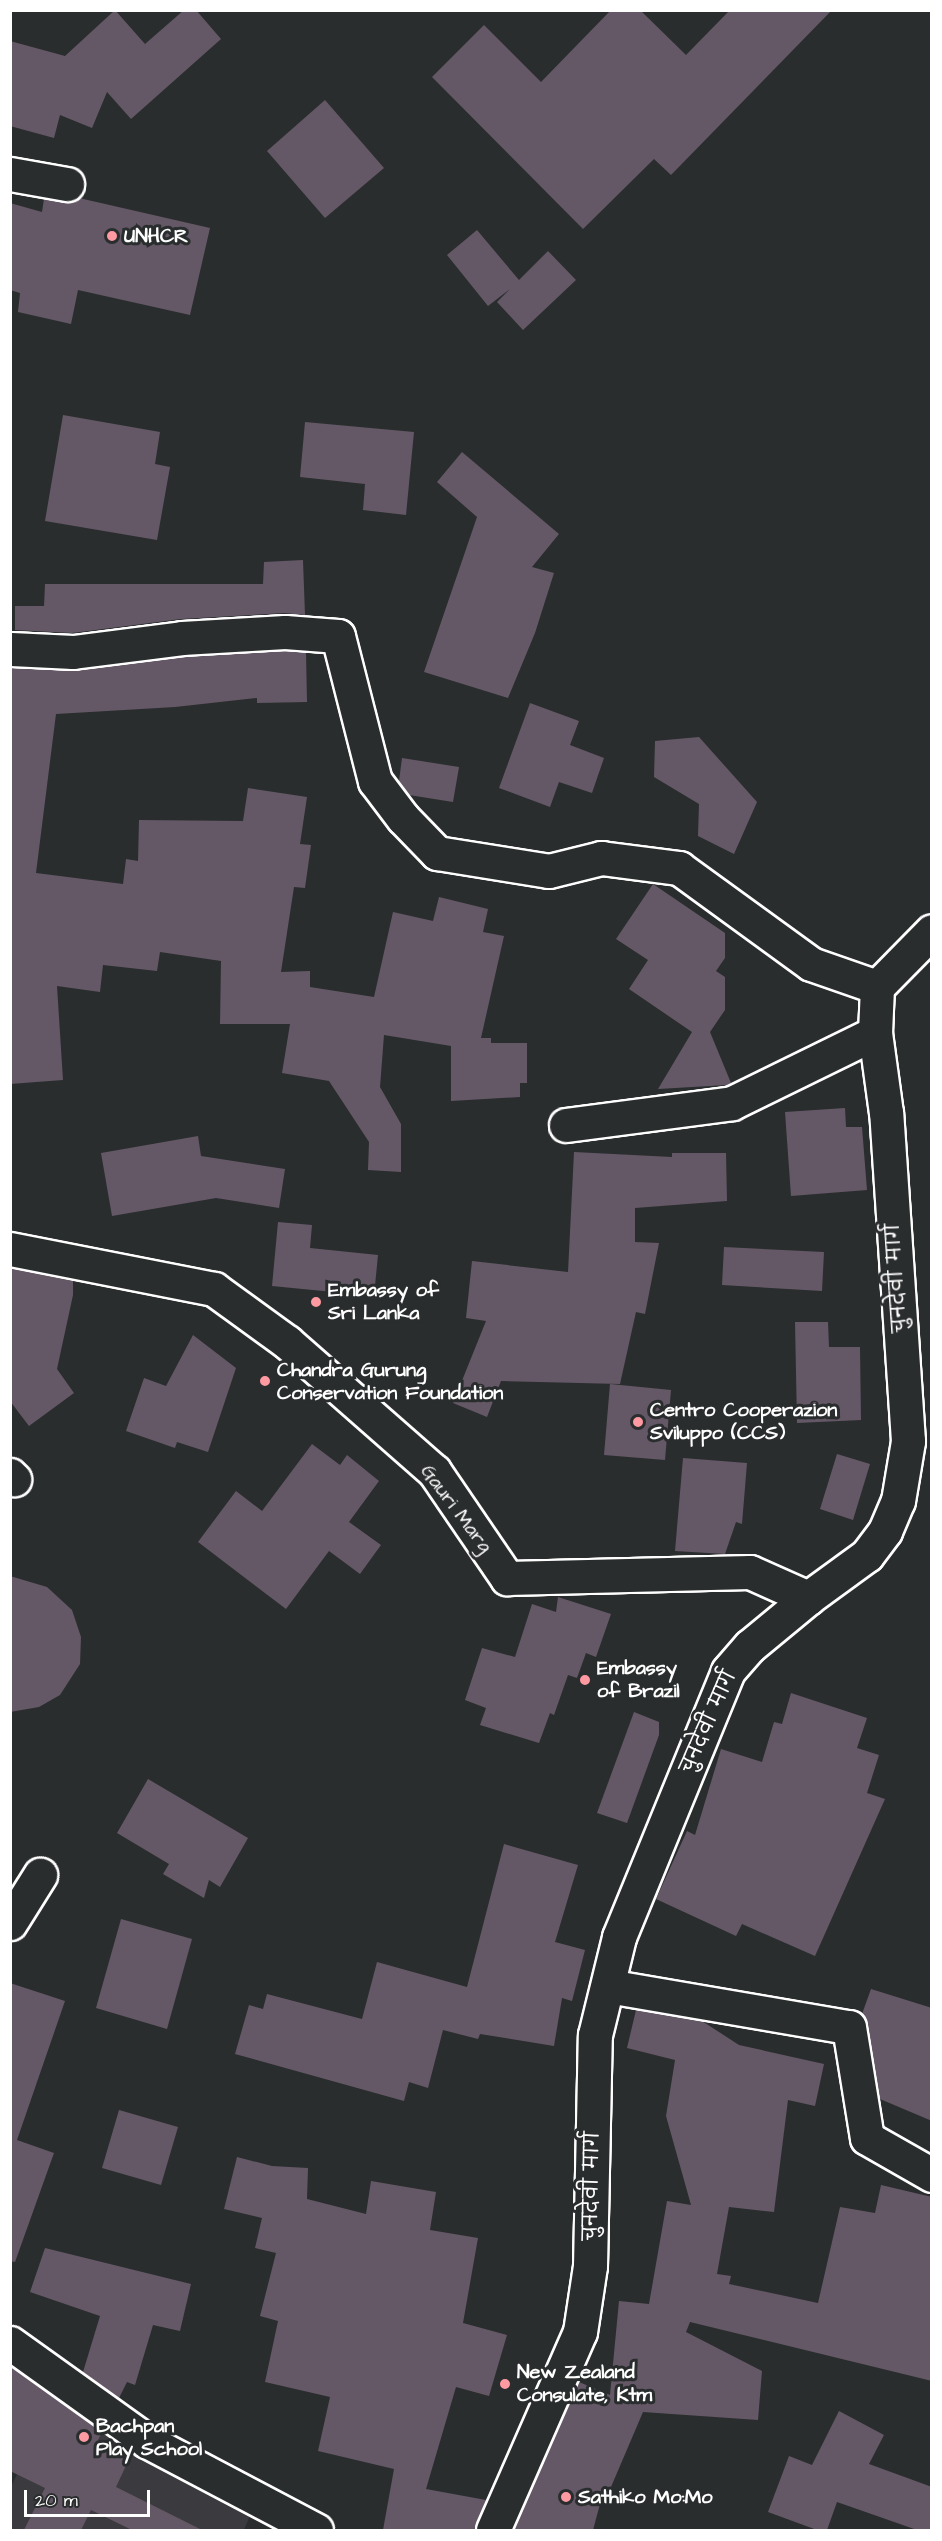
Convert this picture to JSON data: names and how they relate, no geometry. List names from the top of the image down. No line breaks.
{"streets":{"street":["चुनदेवी मार्ग","Gauri Marg"]},"crossings":[["चुनदेवी मार्ग","Gauri Marg"]],"places":["UNHCR","Embassy of Sri Lanka","Chandra Gurung Conservation Foundation","Centro Cooperazion Sviluppo (CCS)","Embassy of Brazil","New Zealand Consulate, Ktm","Bachpan Play School","Sathiko Mo:Mo"],"scale_bar":"20 m"}
